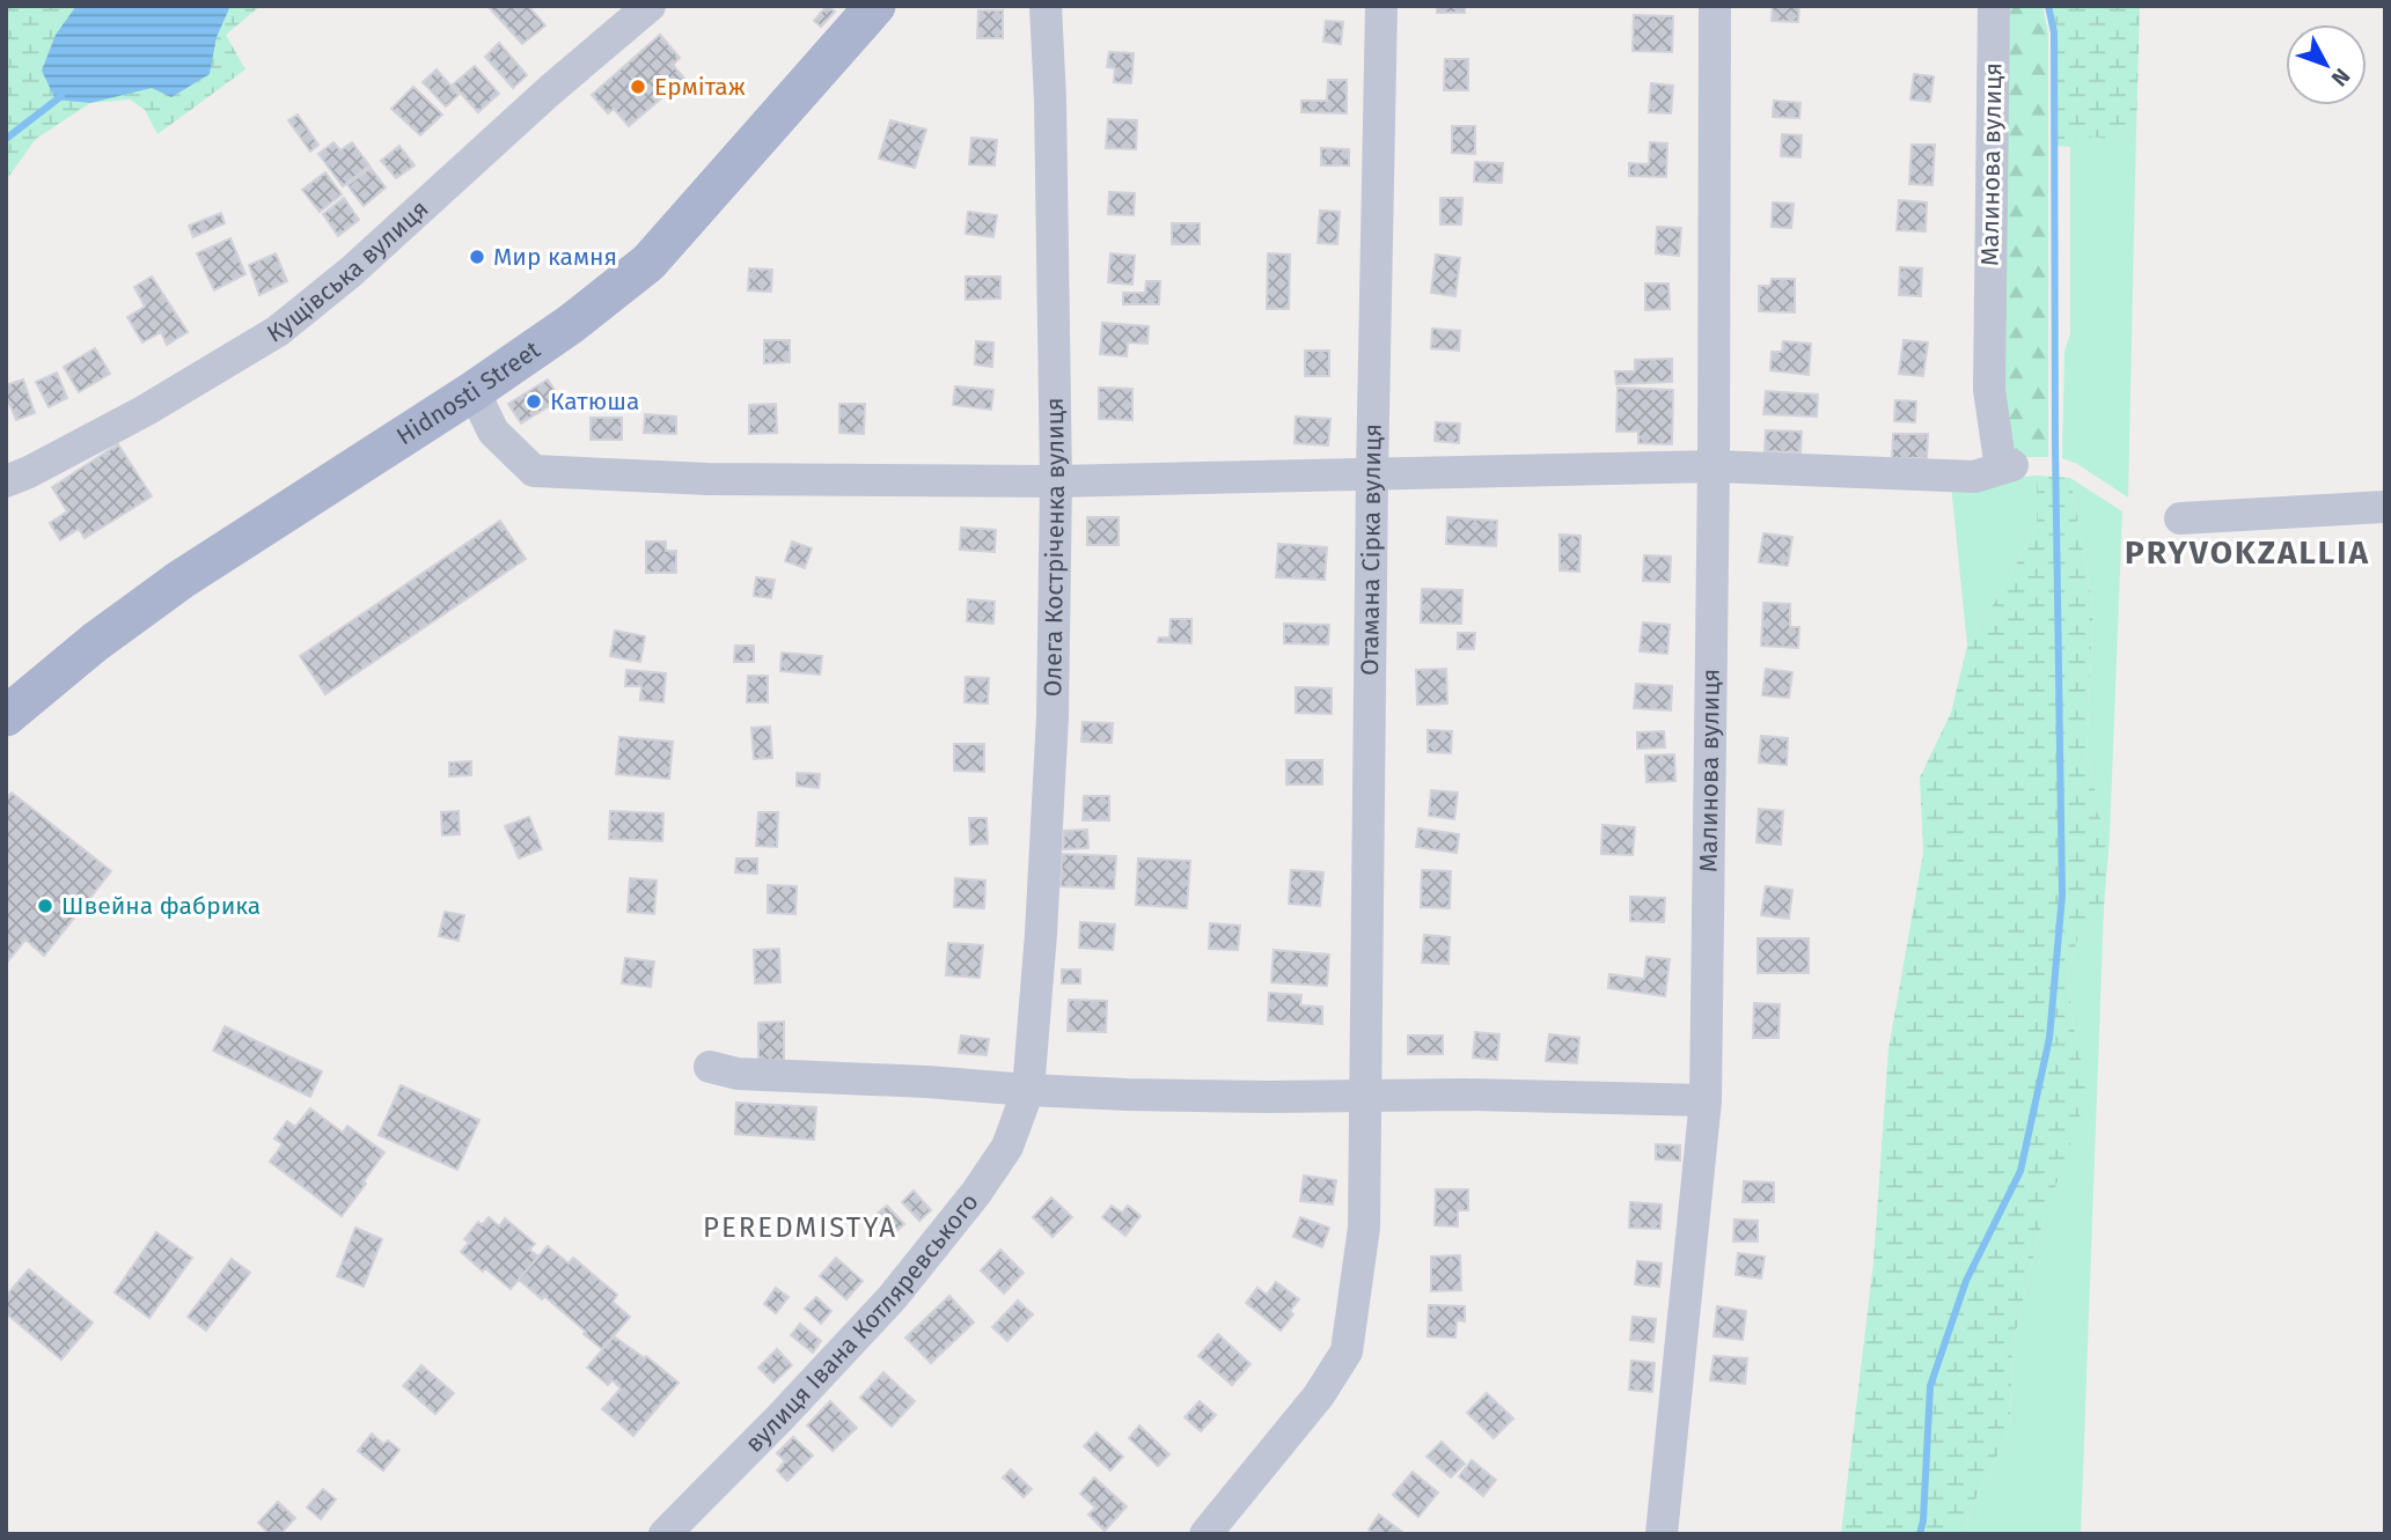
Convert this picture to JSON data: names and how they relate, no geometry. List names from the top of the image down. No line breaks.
{"streets":{"main road":["Hidnosti Street"],"street":["Малинова вулиця","Кущівська вулиця","Олега Костріченка вулиця","Отамана Сірка вулиця","вулиця Івана Котляревського"]},"crossings":[["Олега Костріченка вулиця","вулиця Івана Котляревського"]],"districts":["PRYVOKZALLIA","PEREDMISTYA"],"places":["Ермітаж","Мир камня","Катюша","Швейна фабрика"],"north":"bottom right"}
